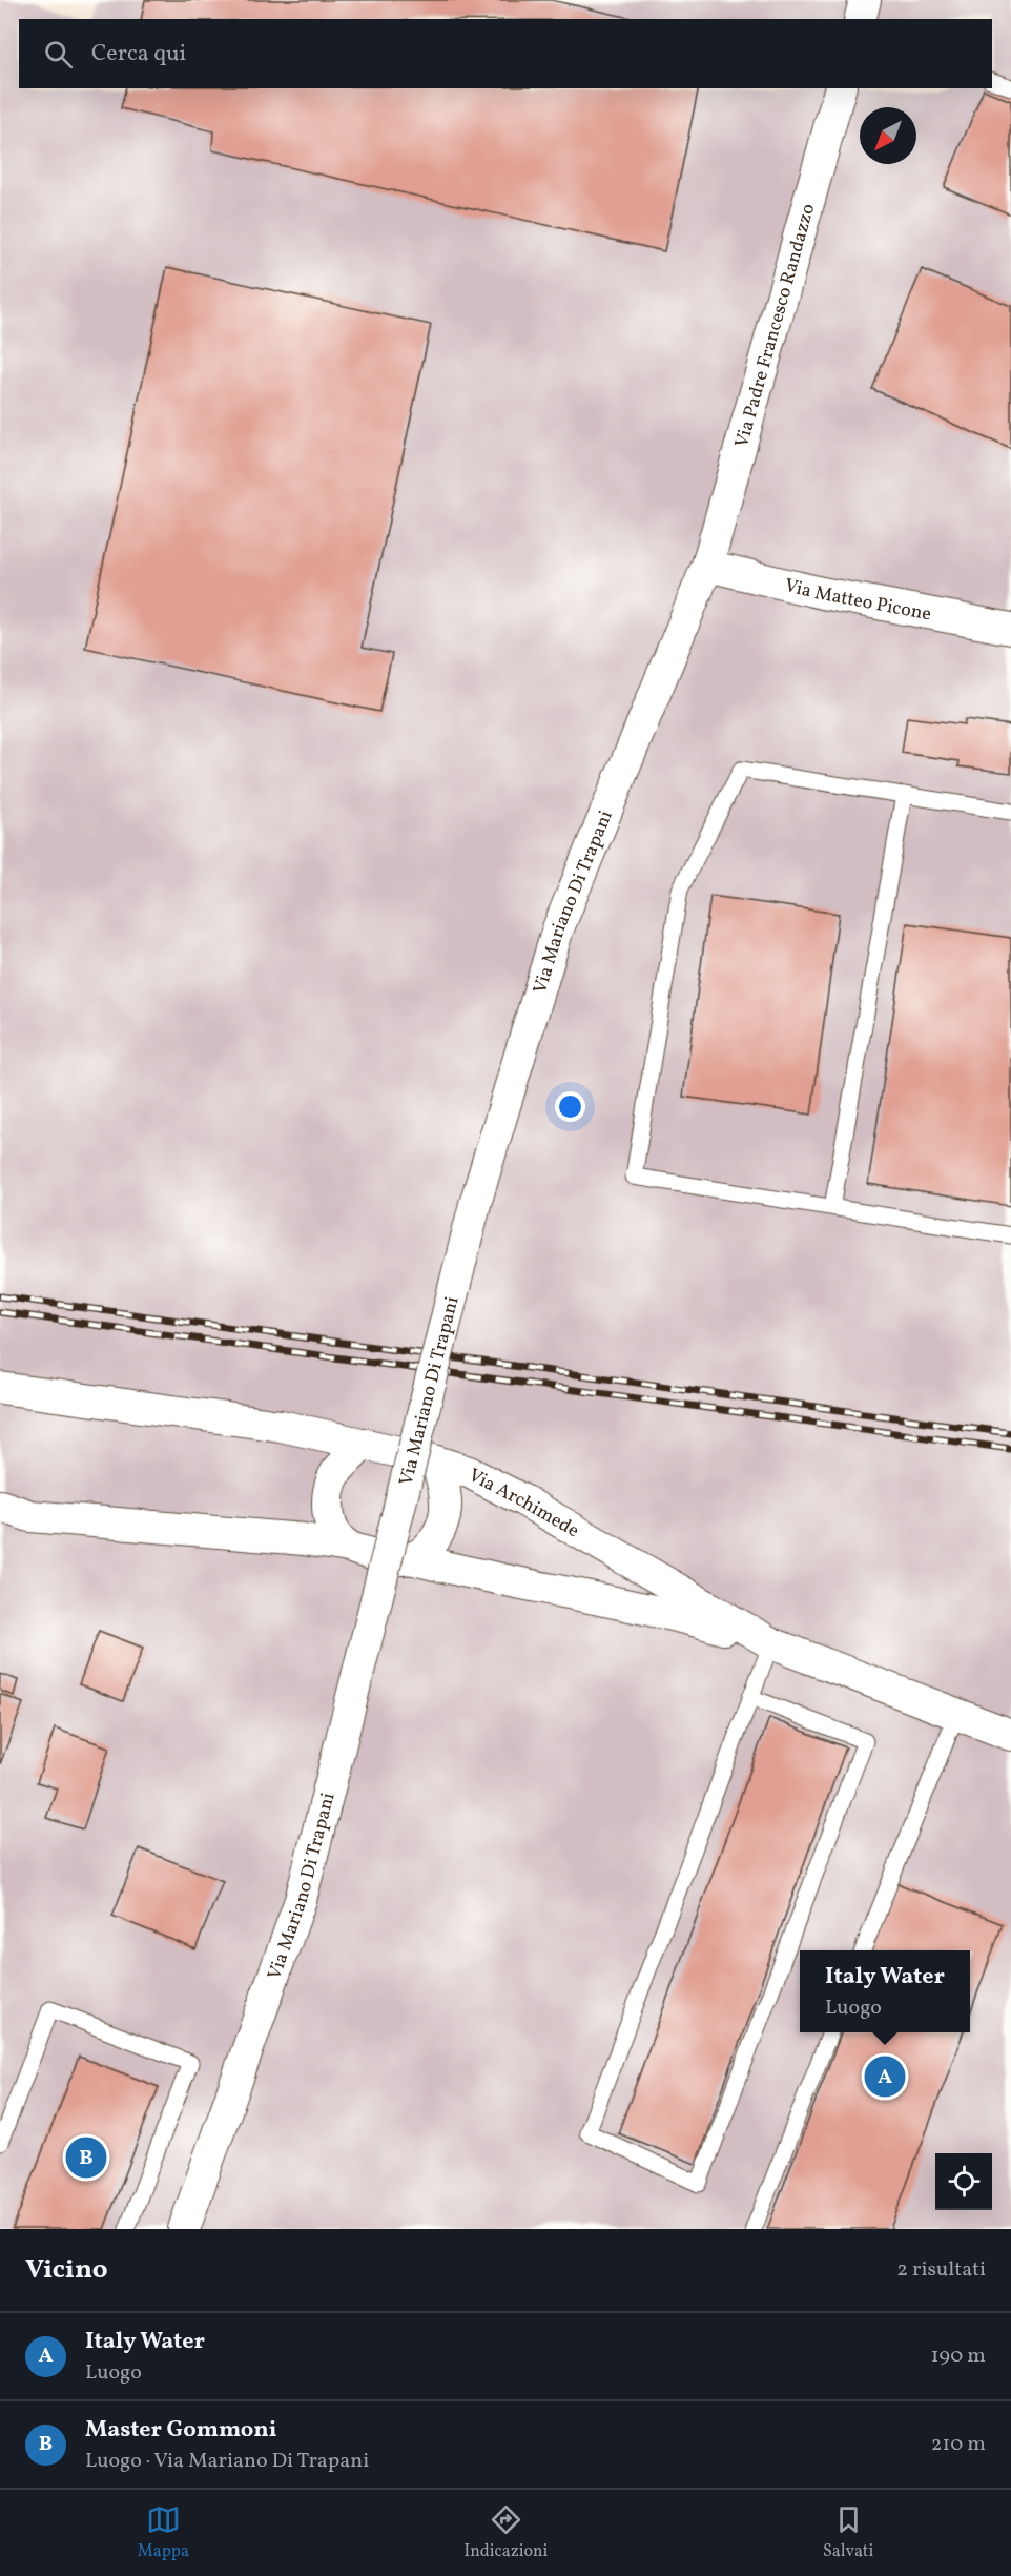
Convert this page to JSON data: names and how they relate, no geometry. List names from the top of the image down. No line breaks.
{"streets":{"street":["Via Padre Francesco Randazzo","Via Matteo Picone","Via Mariano Di Trapani","Via Archimede"]},"crossings":[["Via Padre Francesco Randazzo","Via Matteo Picone"],["Via Padre Francesco Randazzo","Via Mariano Di Trapani"],["Via Matteo Picone","Via Mariano Di Trapani"]],"north":"bottom left","page":{"search":"Cerca qui","popup":["Italy Water","Luogo"],"pins":["A","B"],"heading":["Vicino","2 risultati"],"list":[{"mark":"A","name":"Italy Water","note":"Luogo","value":"190 m"},{"mark":"B","name":"Master Gommoni","note":"Luogo · Via Mariano Di Trapani","value":"210 m"}],"nav":["Mappa","Indicazioni","Salvati"]}}
